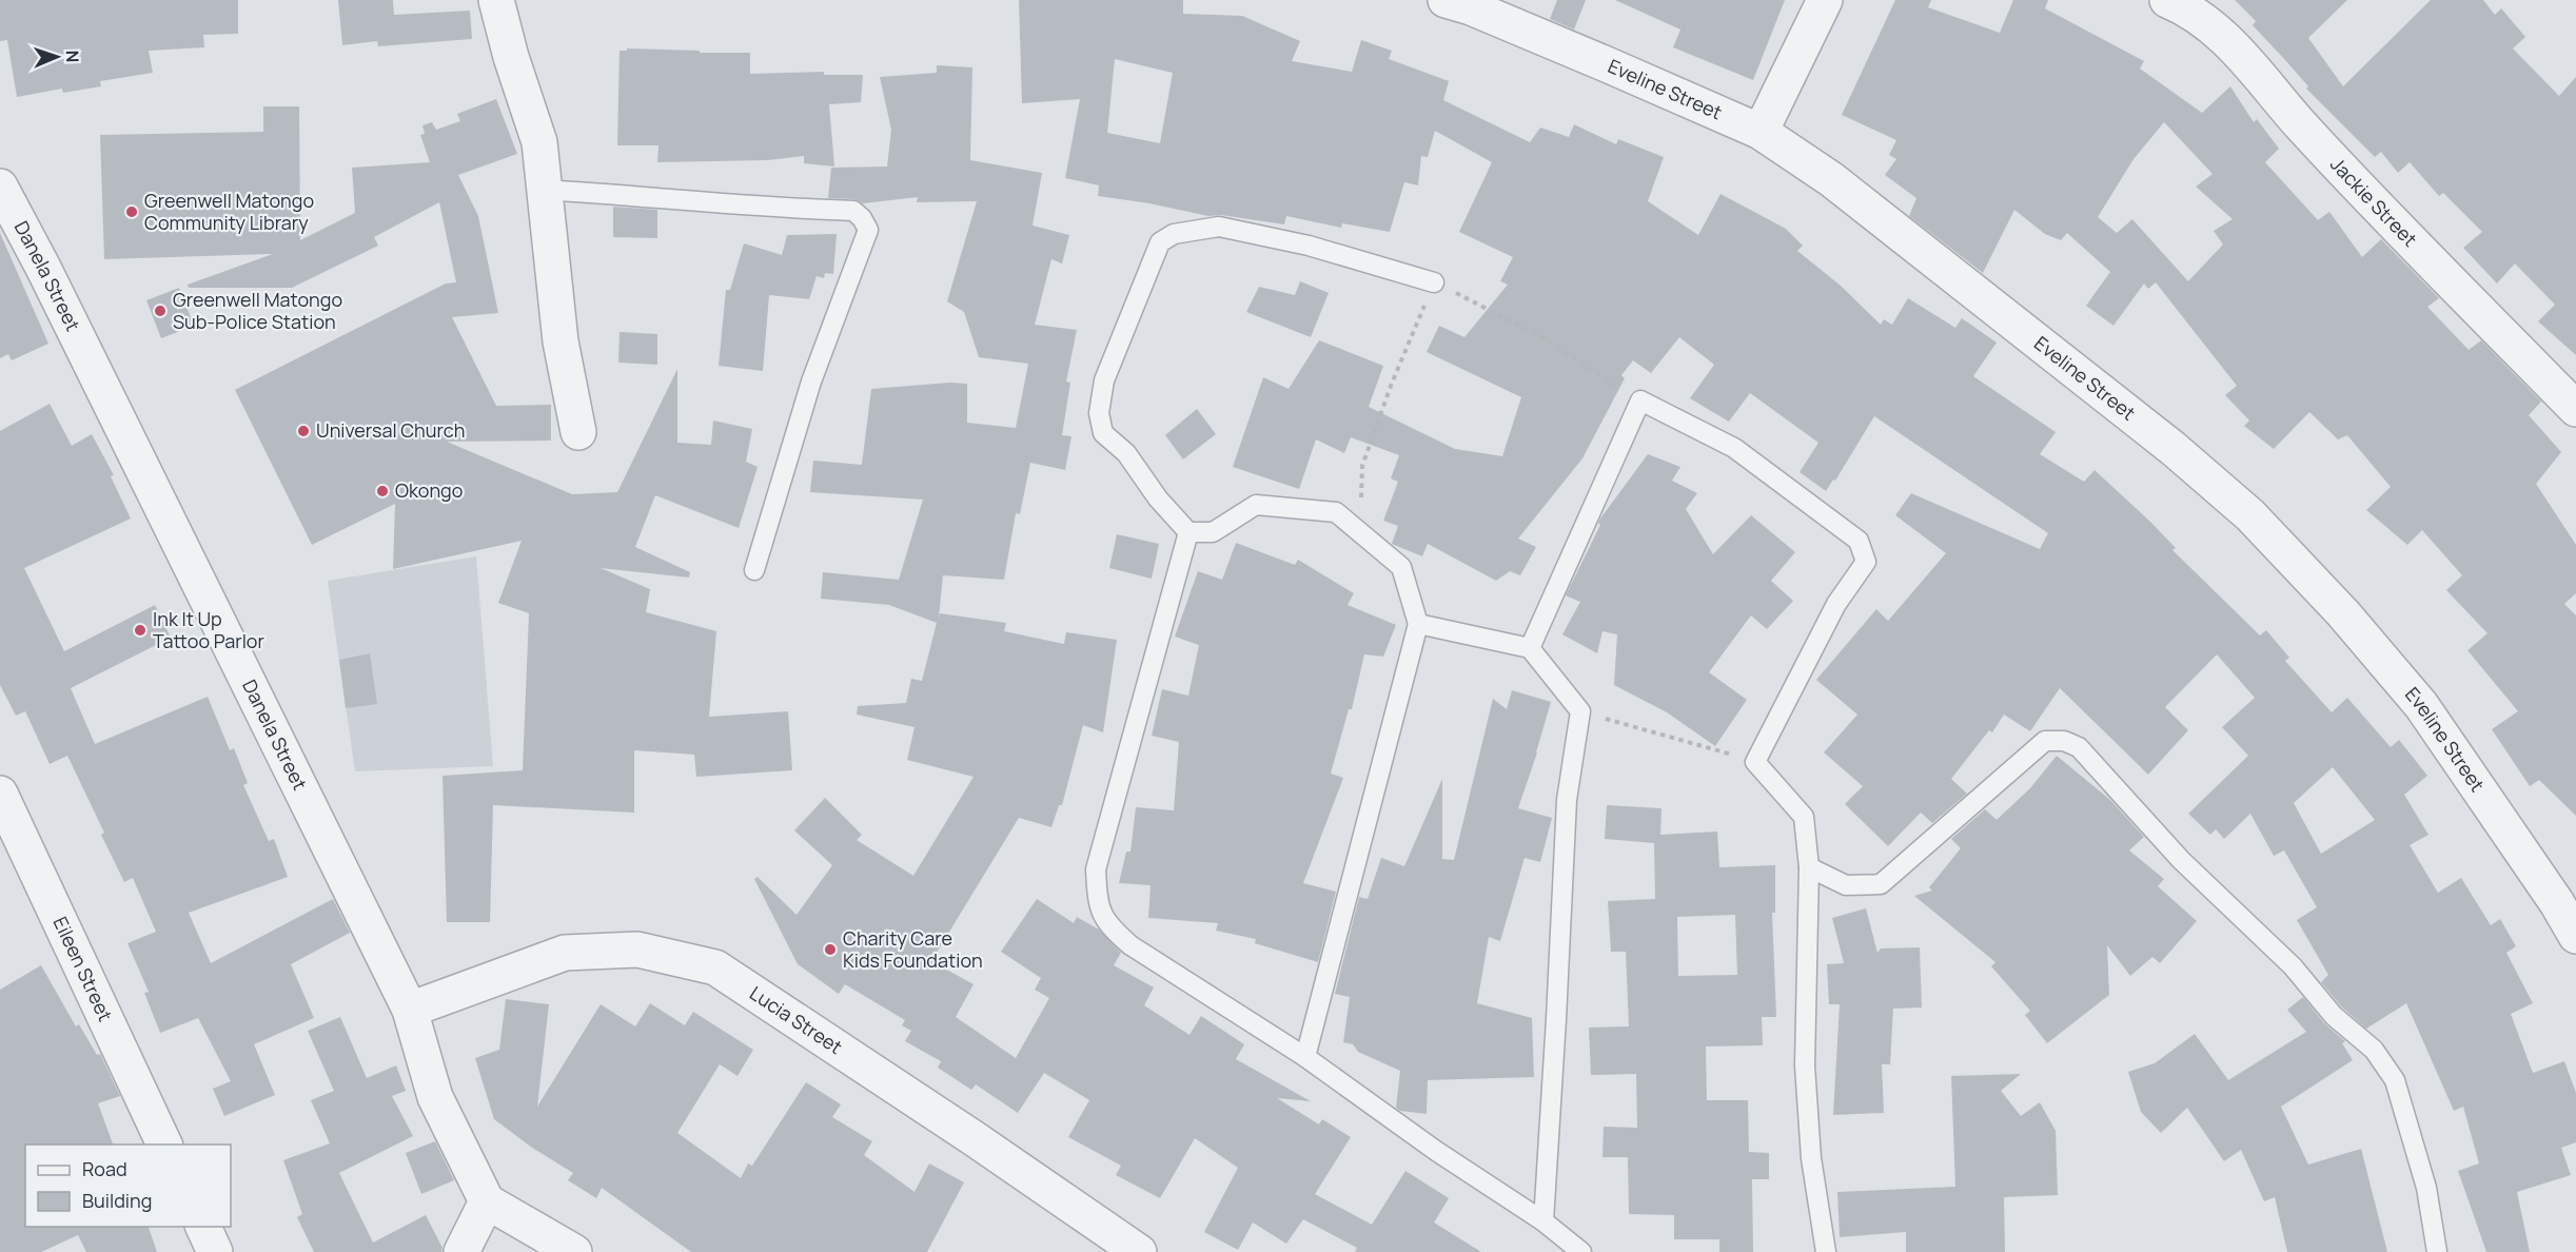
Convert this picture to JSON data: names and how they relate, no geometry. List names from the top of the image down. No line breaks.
{"streets":{"street":["Eveline Street","Jackie Street","Danela Street","Eileen Street","Lucia Street"]},"crossings":[["Danela Street","Lucia Street"]],"places":["Greenwell Matongo Community Library","Greenwell Matongo Sub-Police Station","Universal Church","Okongo","Ink It Up Tattoo Parlor","Charity Care Kids Foundation"],"legend":["Road","Building"],"north":"right"}
